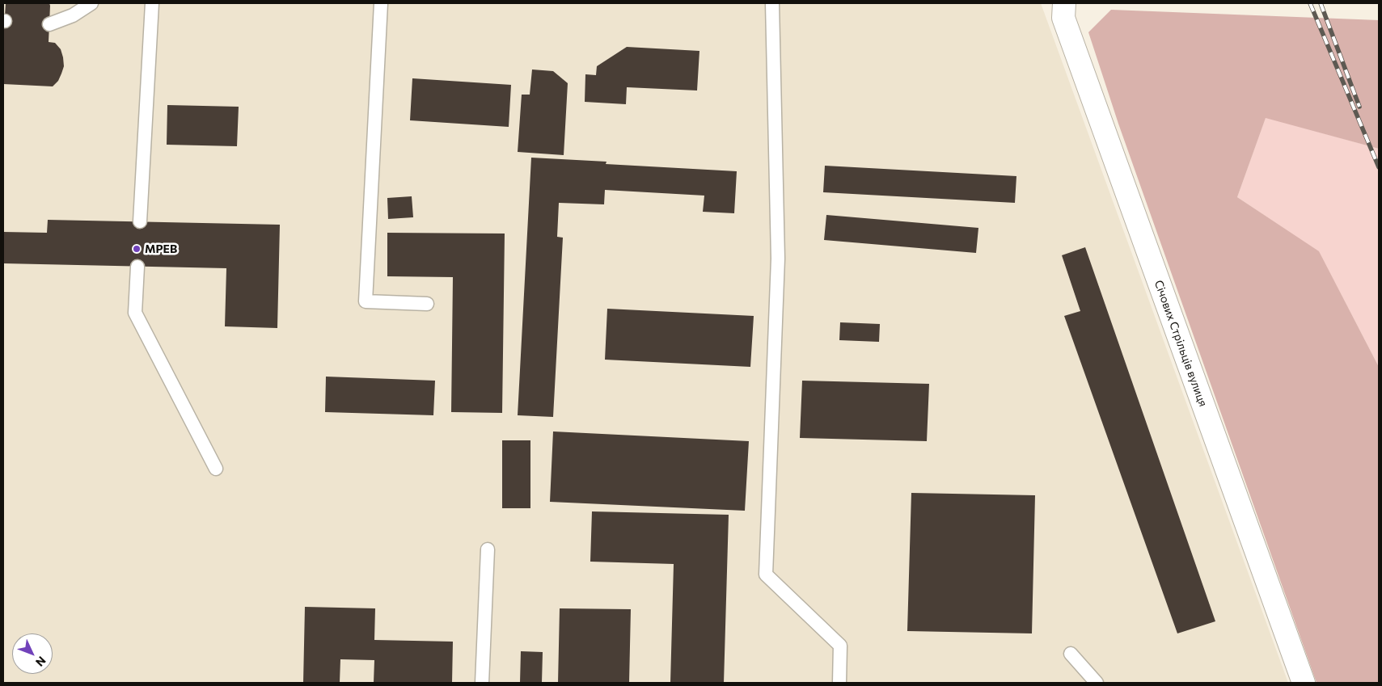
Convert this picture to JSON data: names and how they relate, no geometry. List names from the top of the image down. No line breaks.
{"streets":{"street":["Січових Стрільців вулиця"]},"places":["МРЕВ"],"north":"bottom right"}
